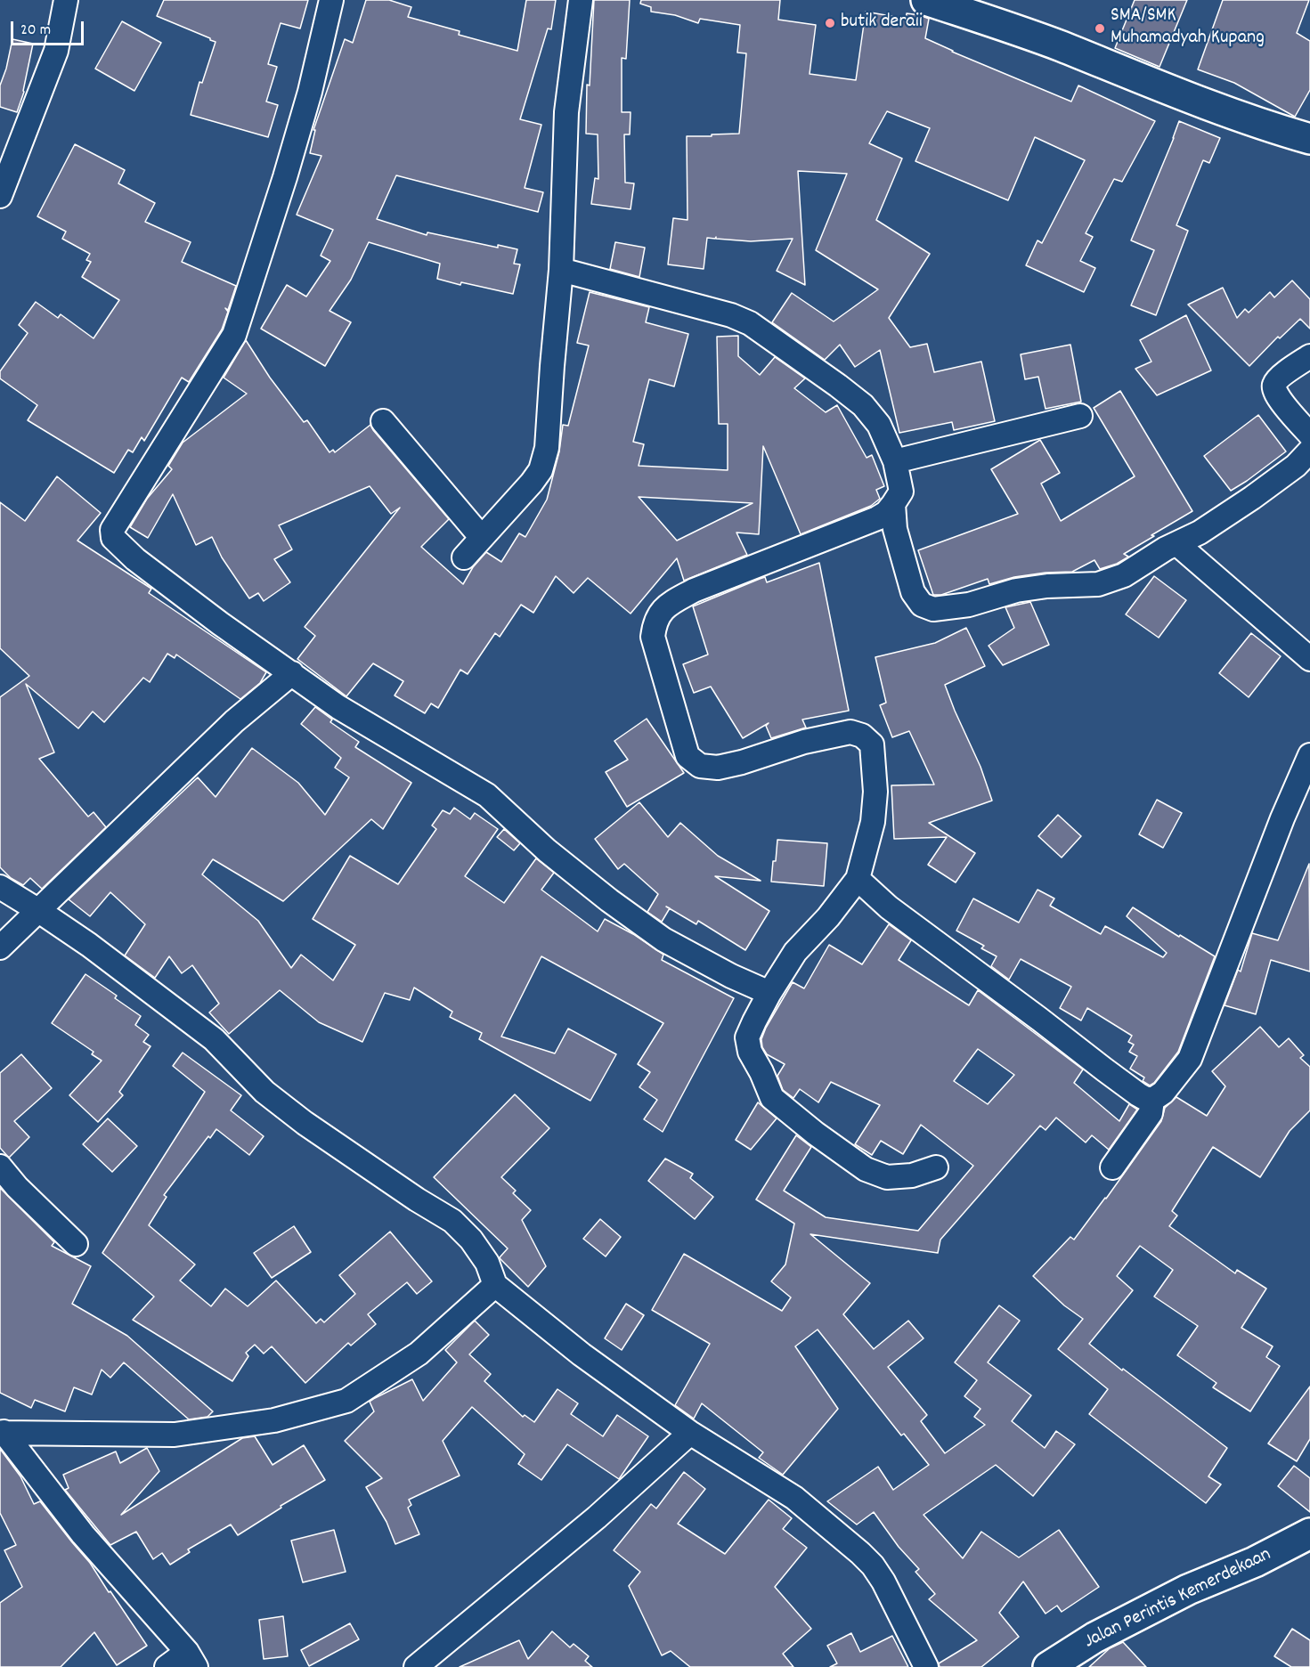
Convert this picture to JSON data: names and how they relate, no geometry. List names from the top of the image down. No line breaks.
{"streets":{"street":["Jalan Perintis Kemerdekaan"]},"places":["butik deraii","SMA/SMK Muhamadyah Kupang"],"scale_bar":"20 m"}
